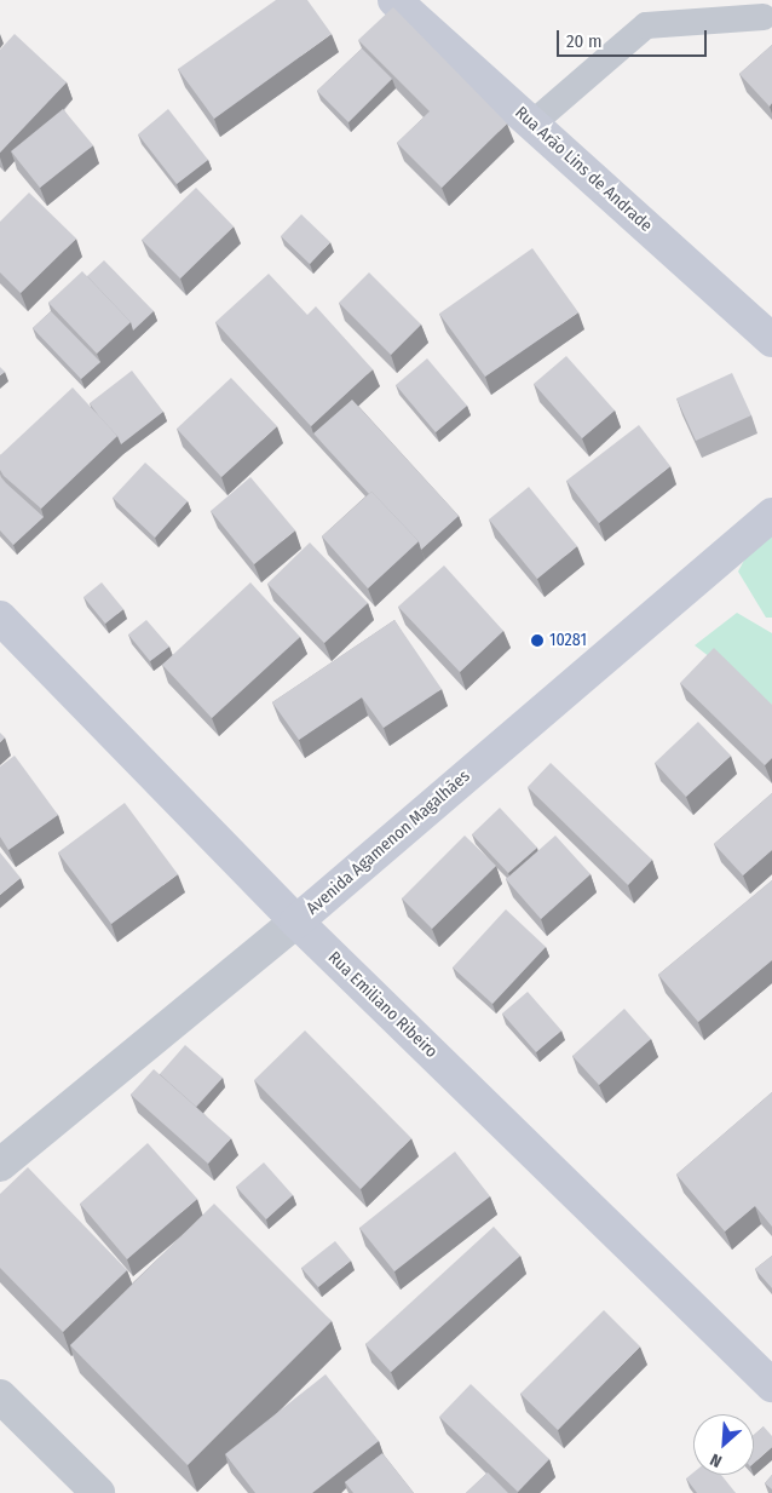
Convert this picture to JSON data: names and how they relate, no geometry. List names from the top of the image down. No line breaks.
{"streets":{"main road":["Rua Arão Lins de Andrade","Avenida Agamenon Magalhães","Rua Emiliano Ribeiro"]},"crossings":[["Avenida Agamenon Magalhães","Rua Emiliano Ribeiro"]],"places":["10281"],"scale_bar":"20 m","north":"bottom left"}
